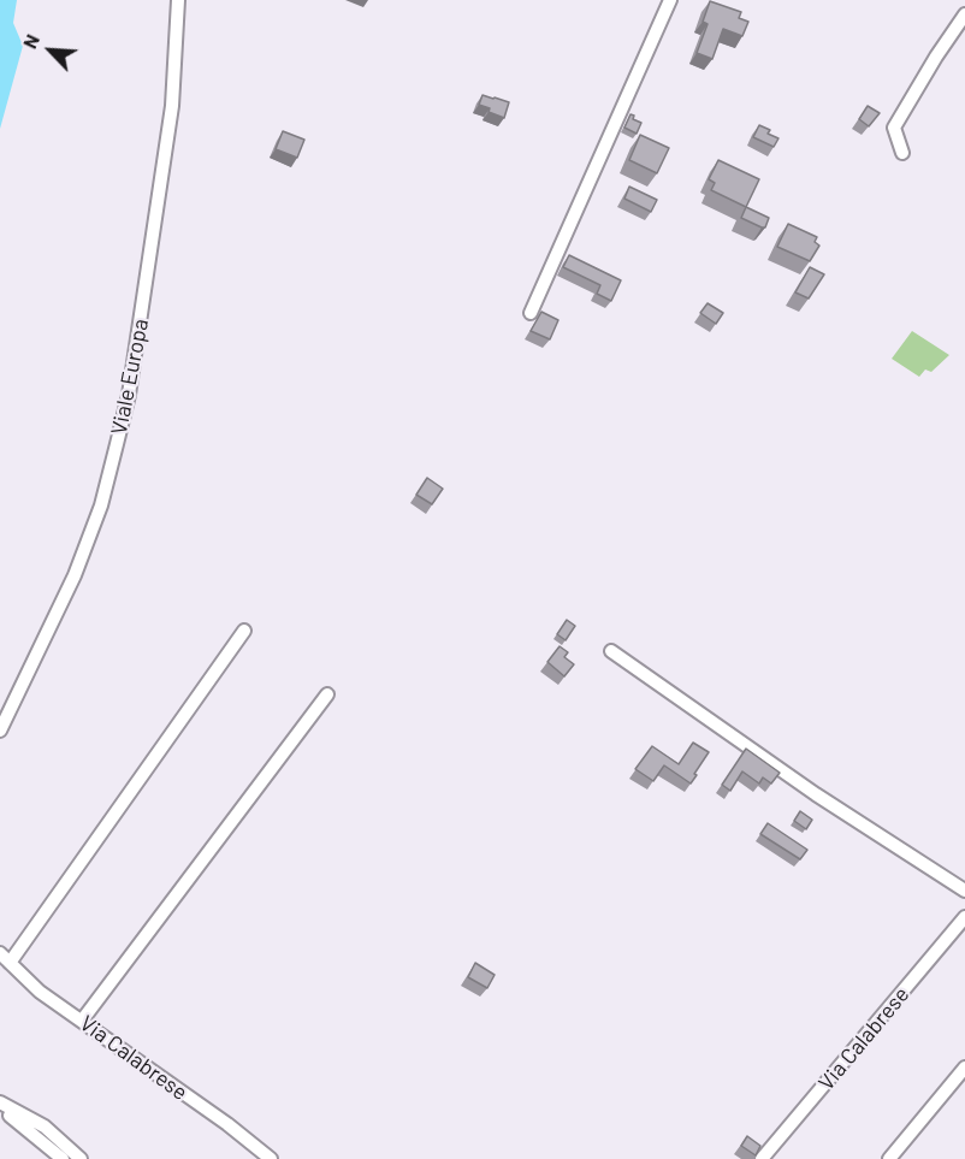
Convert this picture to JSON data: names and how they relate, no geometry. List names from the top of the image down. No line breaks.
{"streets":{"street":["Viale Europa","Via Calabrese"]},"north":"top left"}
